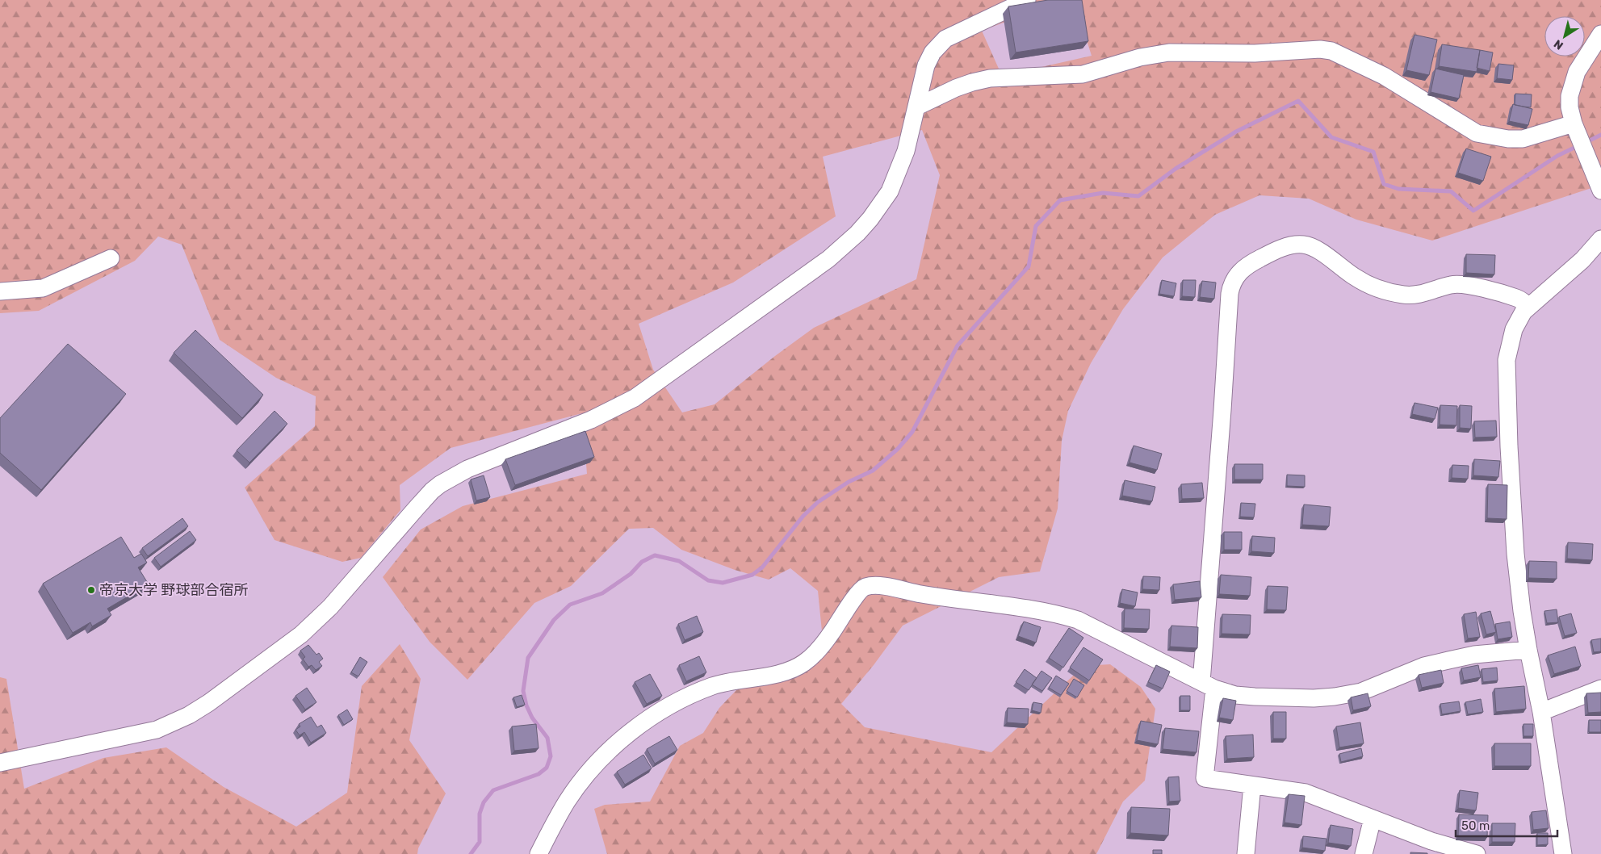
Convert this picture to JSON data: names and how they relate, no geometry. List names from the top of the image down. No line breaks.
{"places":["帝京大学 野球部合宿所"],"scale_bar":"50 m","north":"bottom left"}
